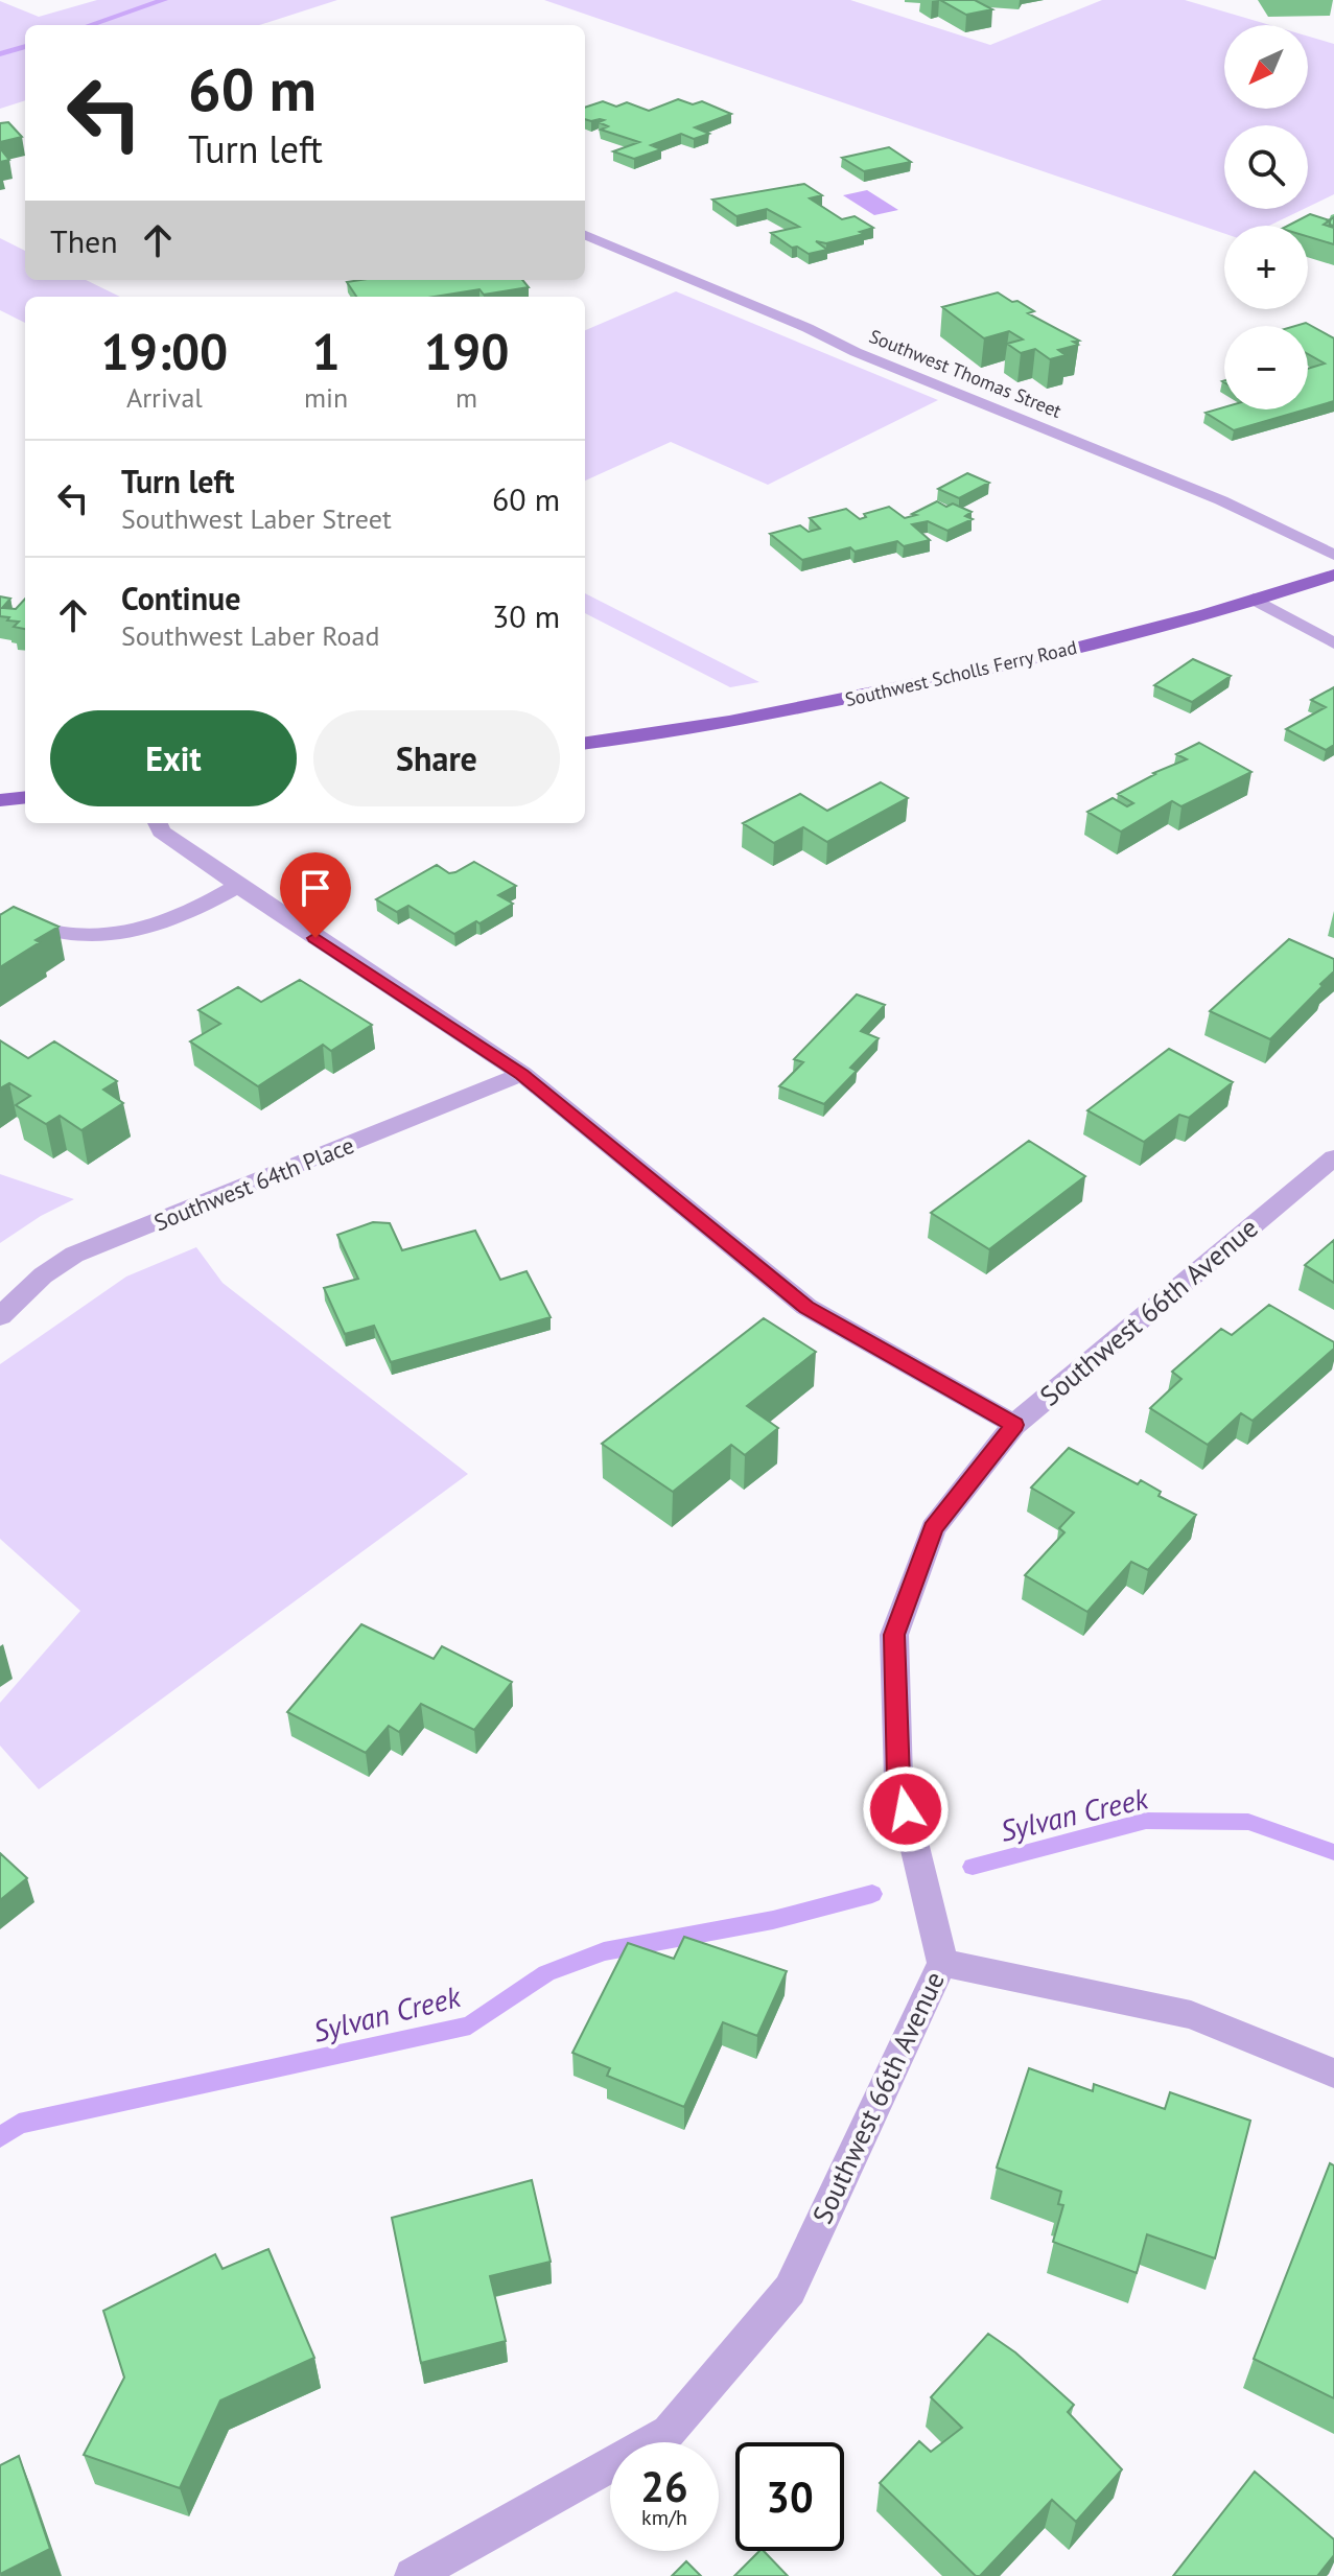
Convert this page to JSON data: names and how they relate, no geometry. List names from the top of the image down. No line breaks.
{"streets":{"main road":["Southwest Scholls Ferry Road"],"street":["Southwest Thomas Street","Southwest 64th Place","Southwest 66th Avenue"]},"water":["Sylvan Creek"],"north":"bottom left","page":{"map_buttons":["+","−"],"turn":["60 m","Turn left"],"then":"Then","eta":["19:00","Arrival","1","min","190","m"],"list":[{"name":"Turn left","note":"Southwest Laber Street","value":"60 m"},{"name":"Continue","note":"Southwest Laber Road","value":"30 m"}],"buttons":["Exit","Share"],"speed":"26 km/h","limit":"30"}}
